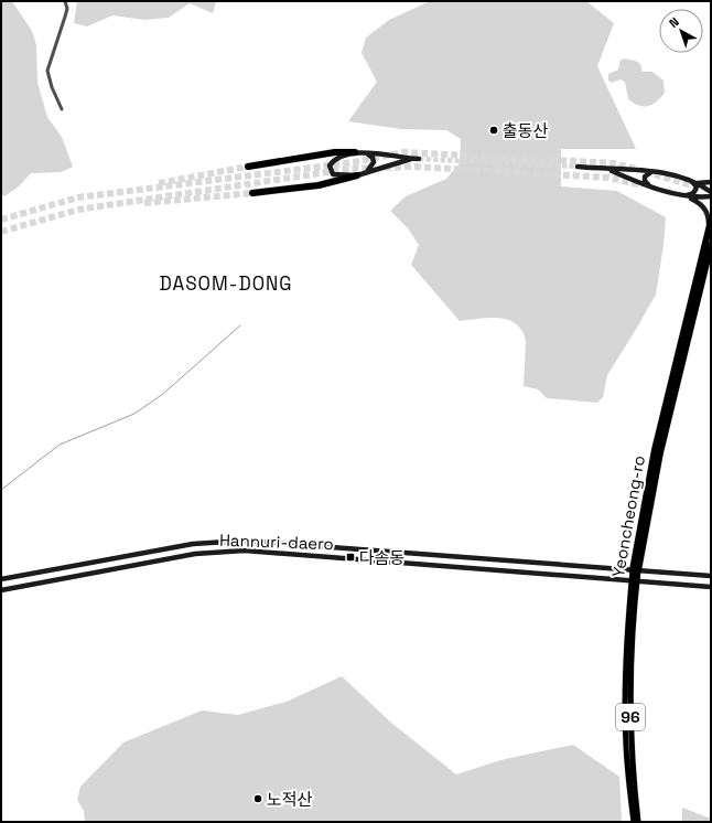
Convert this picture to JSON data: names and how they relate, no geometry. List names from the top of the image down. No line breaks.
{"streets":{"highway":["Yeoncheong-ro"],"main road":["96"],"street":["Hannuri-daero"]},"crossings":[["Yeoncheong-ro","Hannuri-daero"]],"districts":["DASOM-DONG"],"places":{"other":["출동산","노적산"],"transit":["다솜동"]},"north":"top left"}
